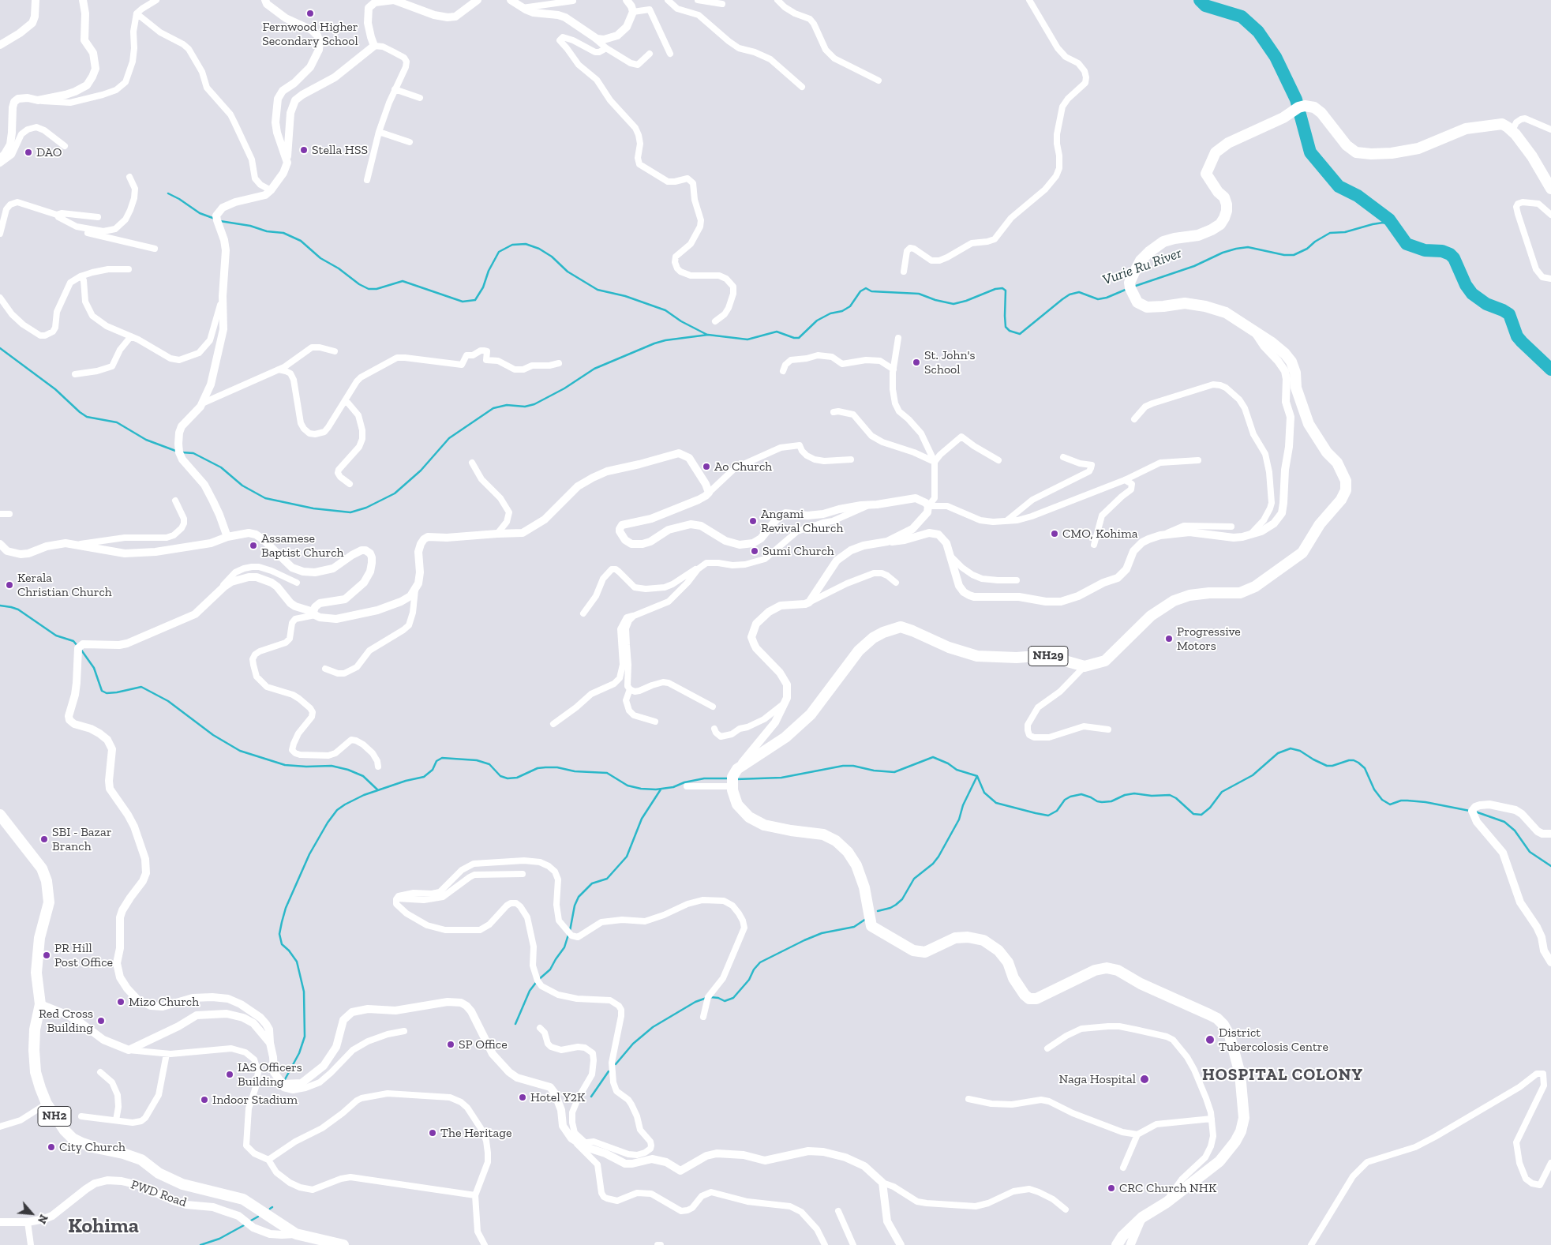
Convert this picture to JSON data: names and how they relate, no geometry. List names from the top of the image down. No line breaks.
{"streets":{"highway":["NH29","NH2"],"street":["PWD Road"]},"crossings":[["NH2","PWD Road"]],"districts":["HOSPITAL COLONY","Kohima"],"water":["Vurie Ru River"],"places":["Fernwood Higher Secondary School","Stella HSS","DAO","St. John's School","Ao Church","Angami Revival Church","CMO, Kohima","Assamese Baptist Church","Sumi Church","Kerala Christian Church","Progressive Motors","SBI - Bazar Branch","PR Hill Post Office","Mizo Church","Red Cross Building","District Tubercolosis Centre","SP Office","IAS Officers Building","Naga Hospital","Hotel Y2K","Indoor Stadium","The Heritage","City Church","CRC Church NHK"],"north":"bottom right"}
